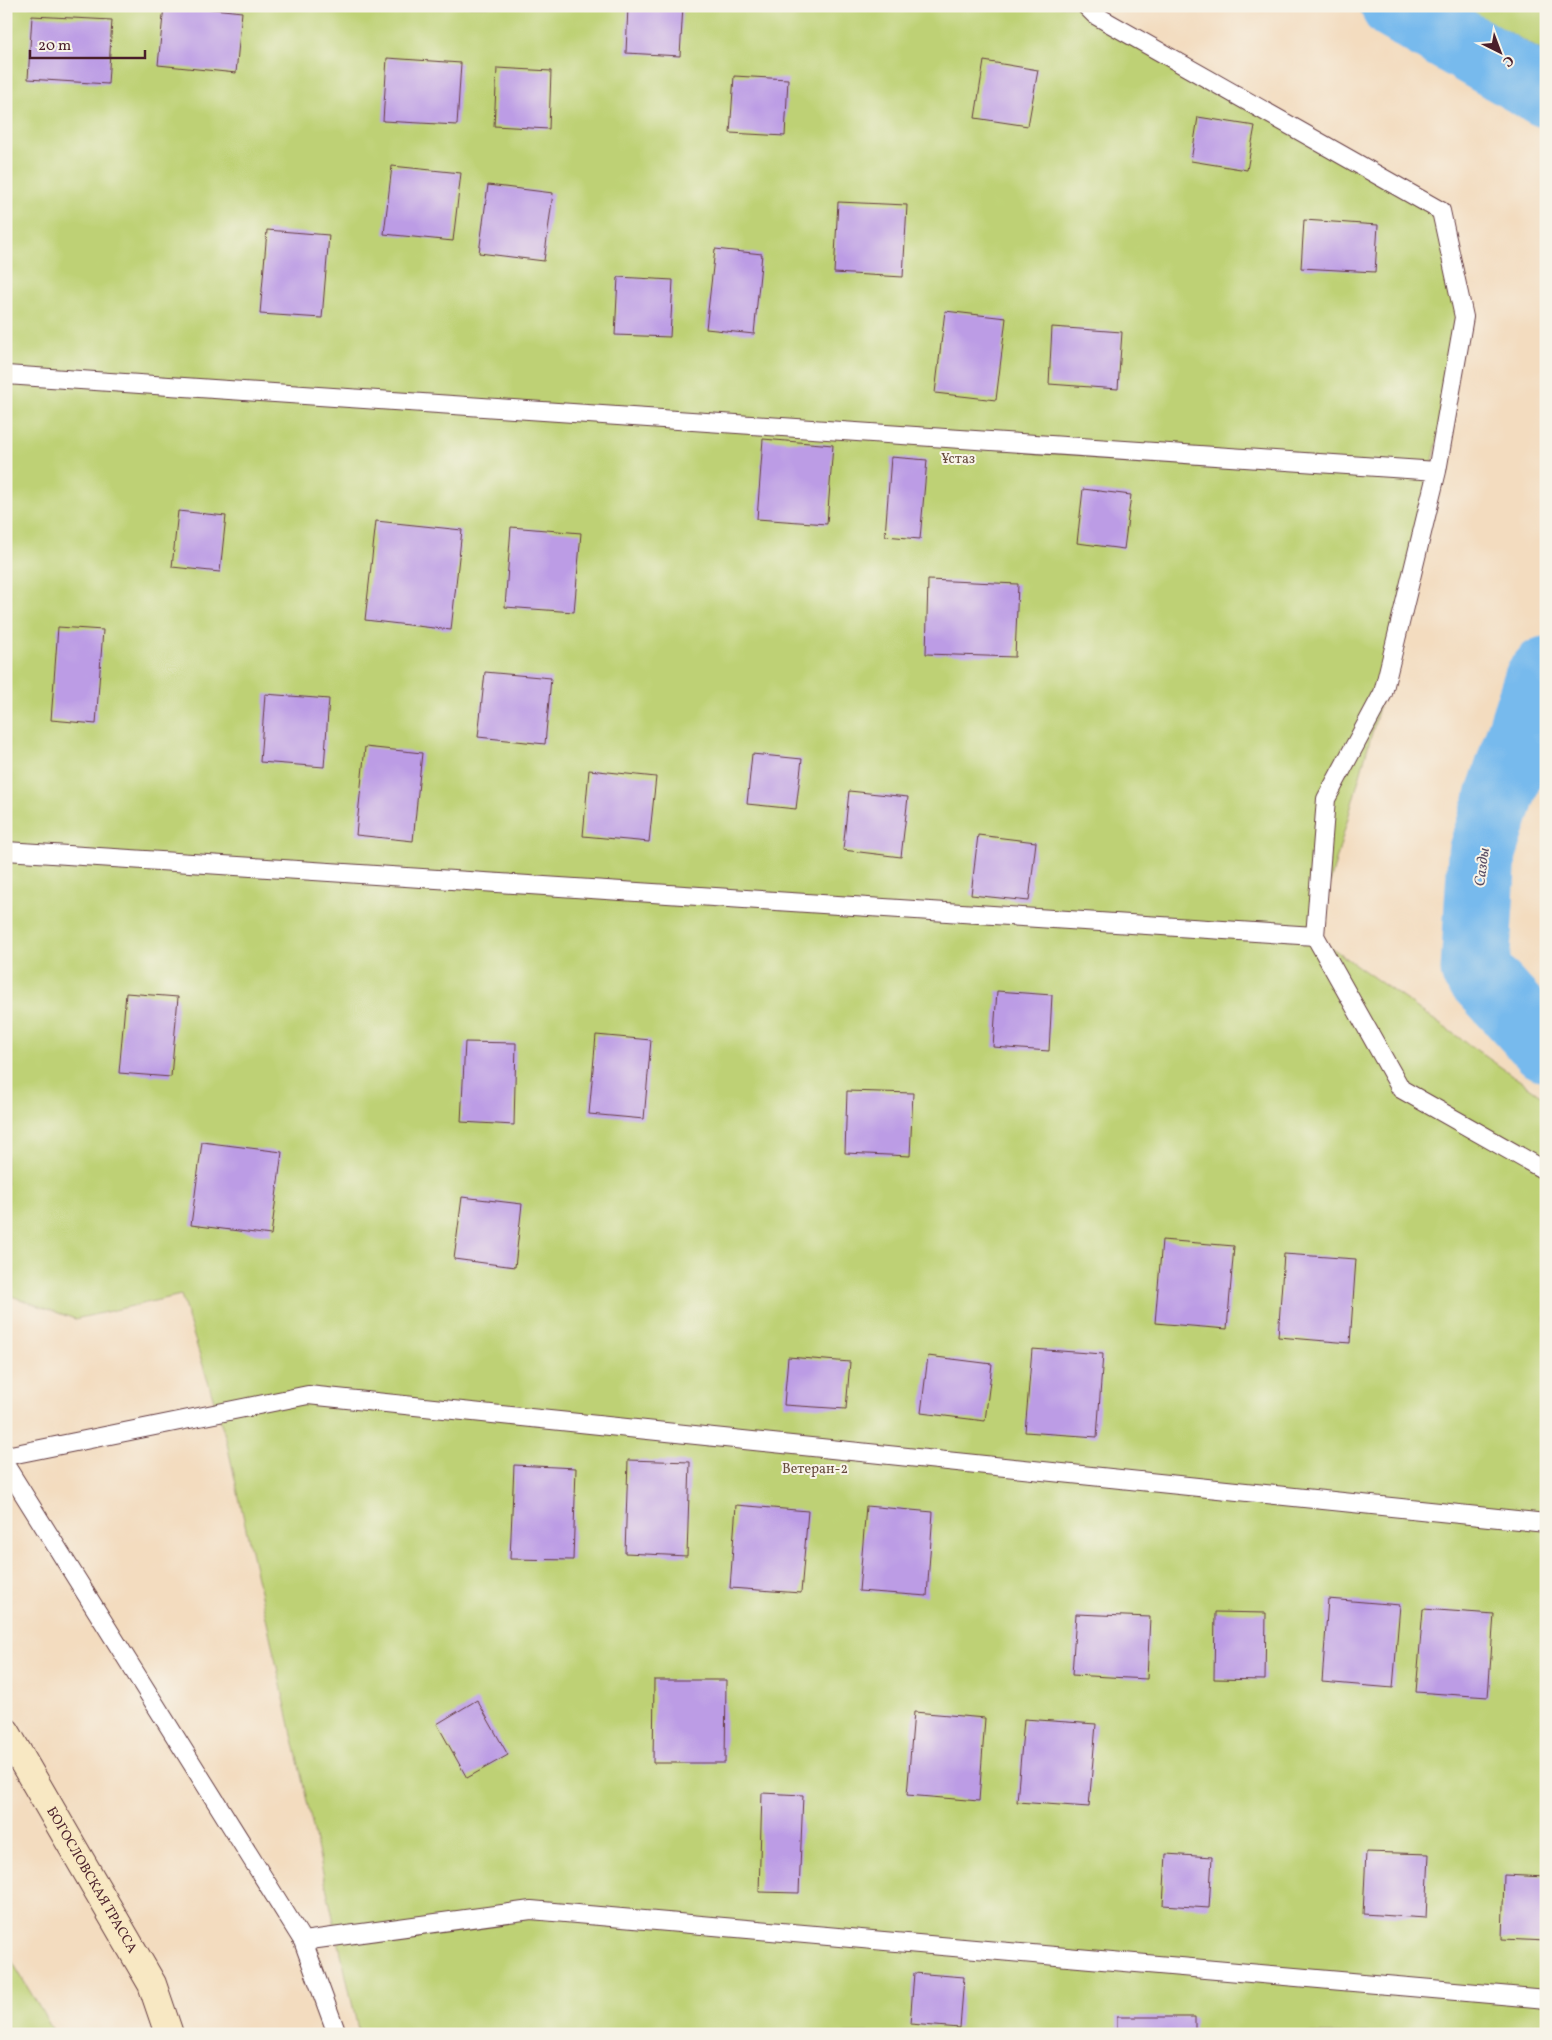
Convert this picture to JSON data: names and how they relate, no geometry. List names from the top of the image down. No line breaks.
{"streets":{"main road":["БОГОСЛОВСКАЯ ТРАССА"]},"water":["Сазды"],"parks":["Ұстаз","Ветеран-2"],"scale_bar":"20 m","north":"bottom right"}
